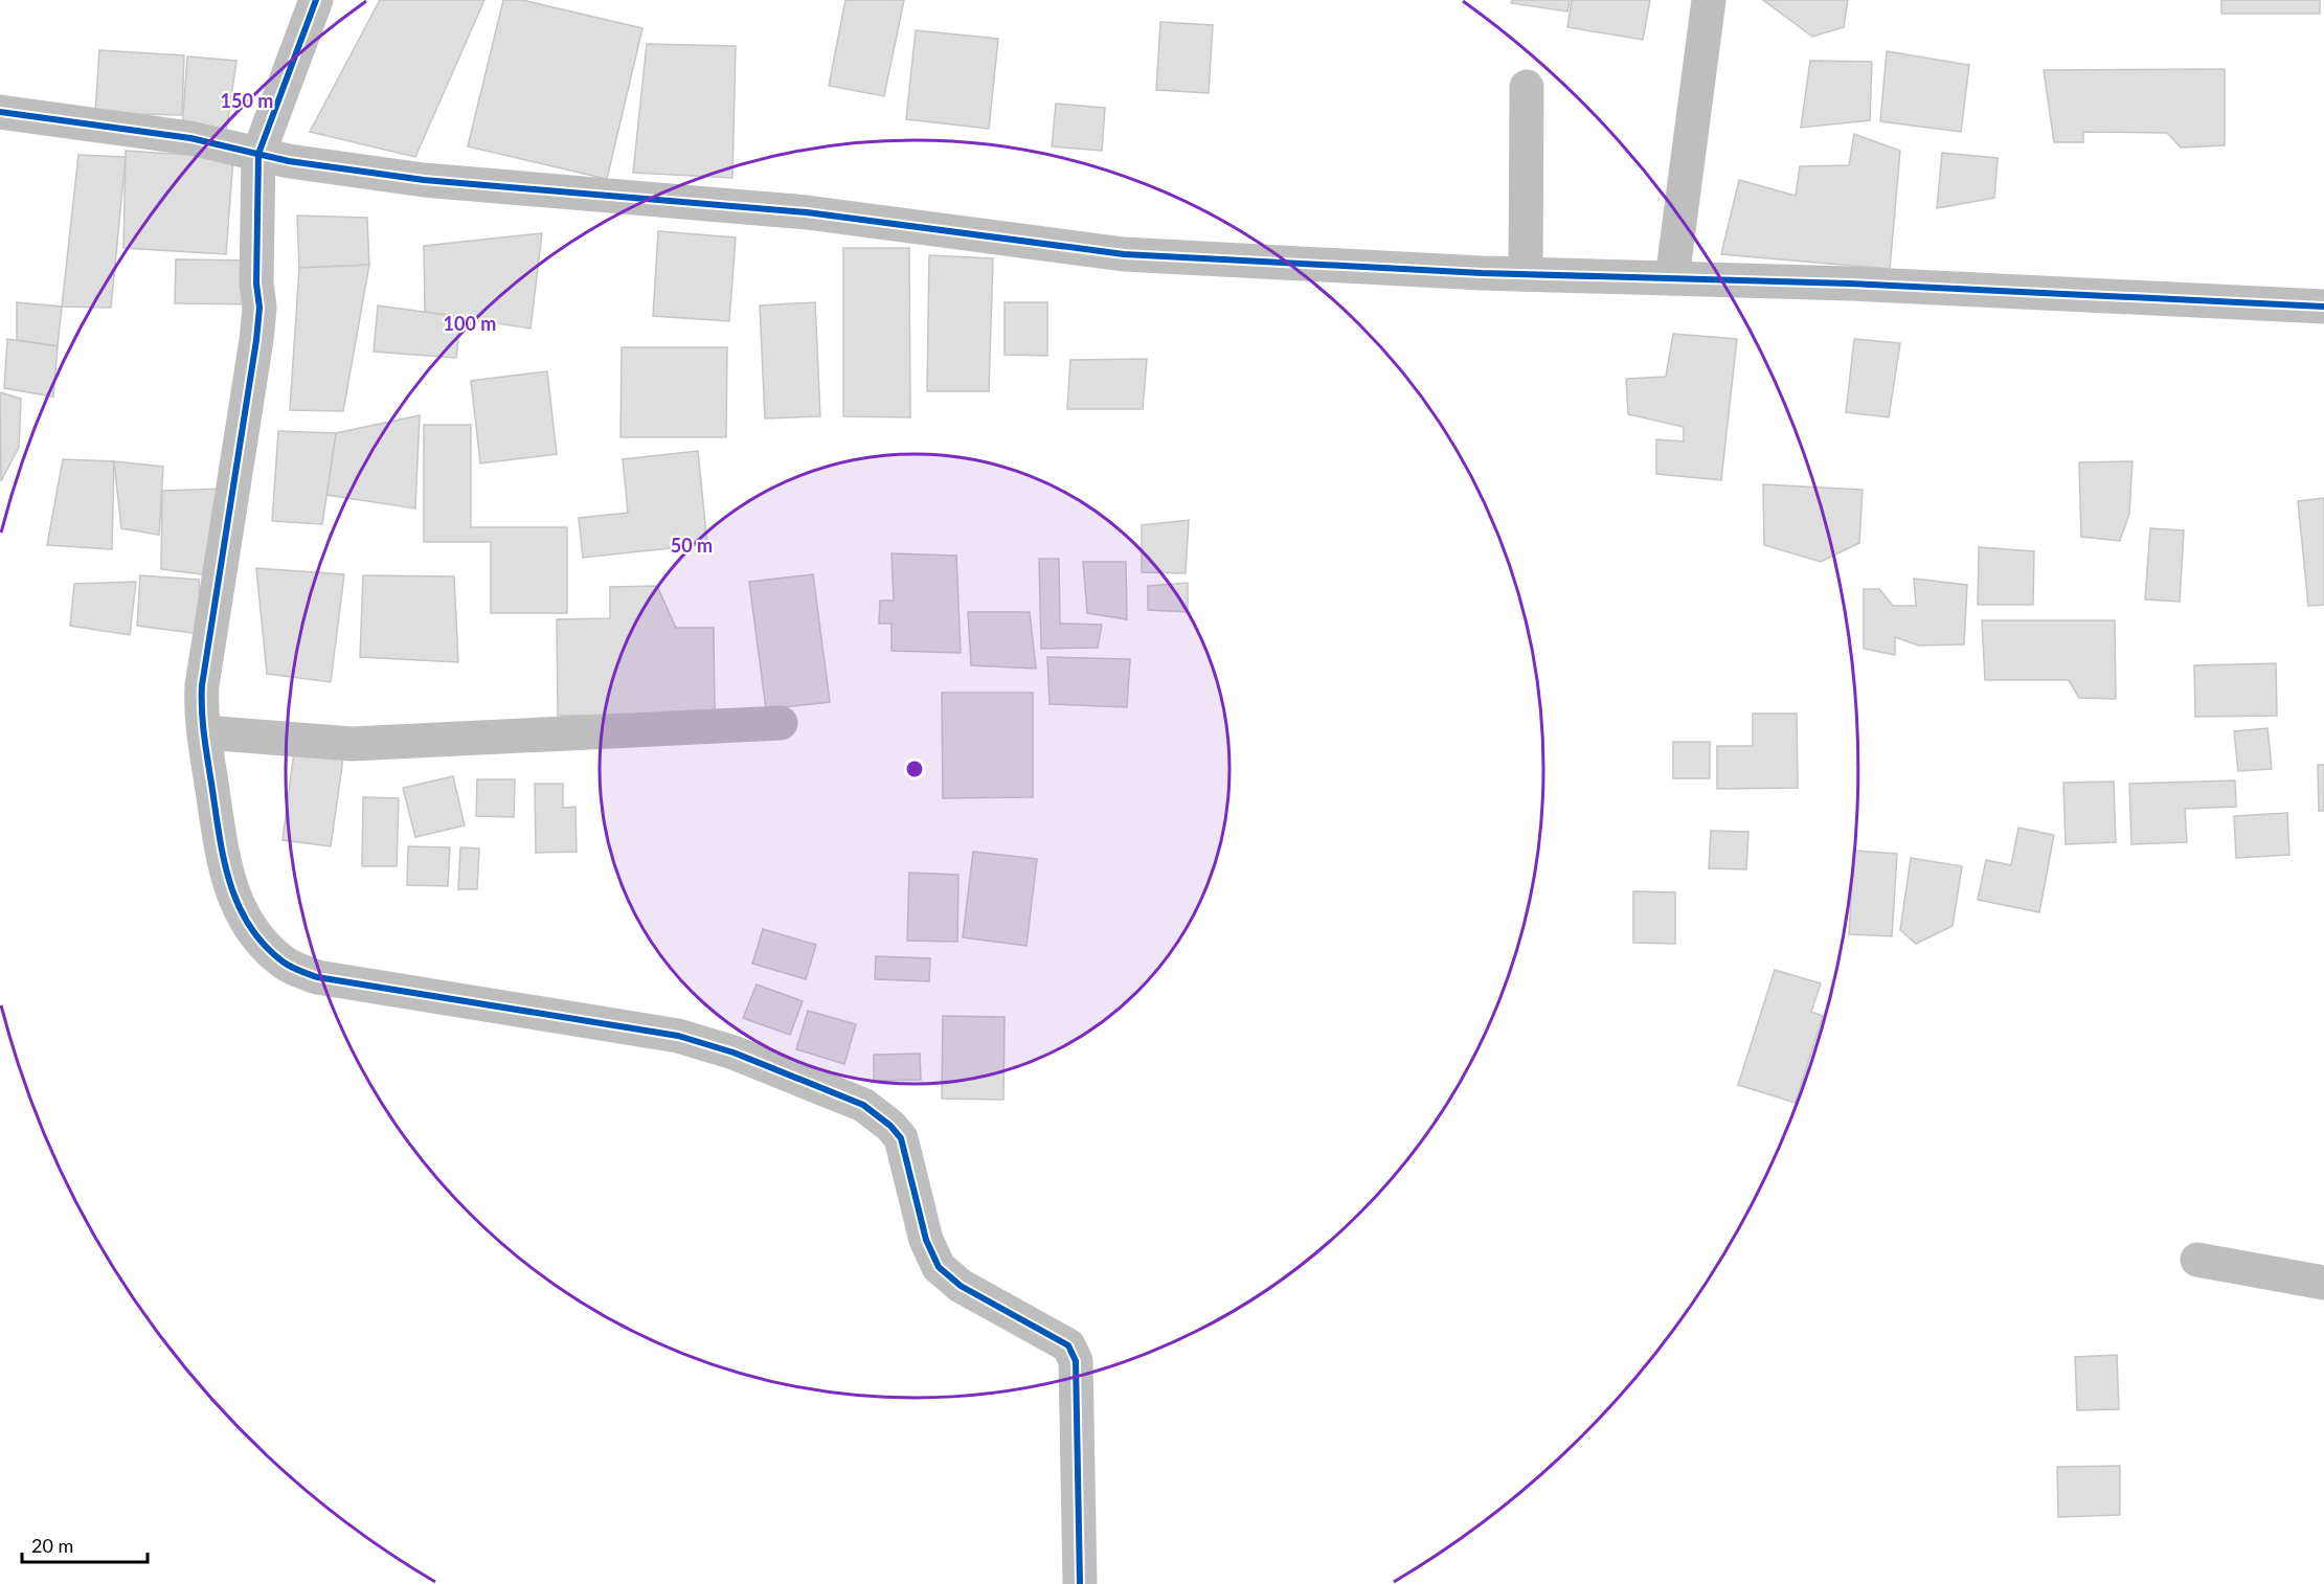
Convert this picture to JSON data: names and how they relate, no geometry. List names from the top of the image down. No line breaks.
{"scale_bar":"20 m","rings":["150 m","100 m","50 m"]}
